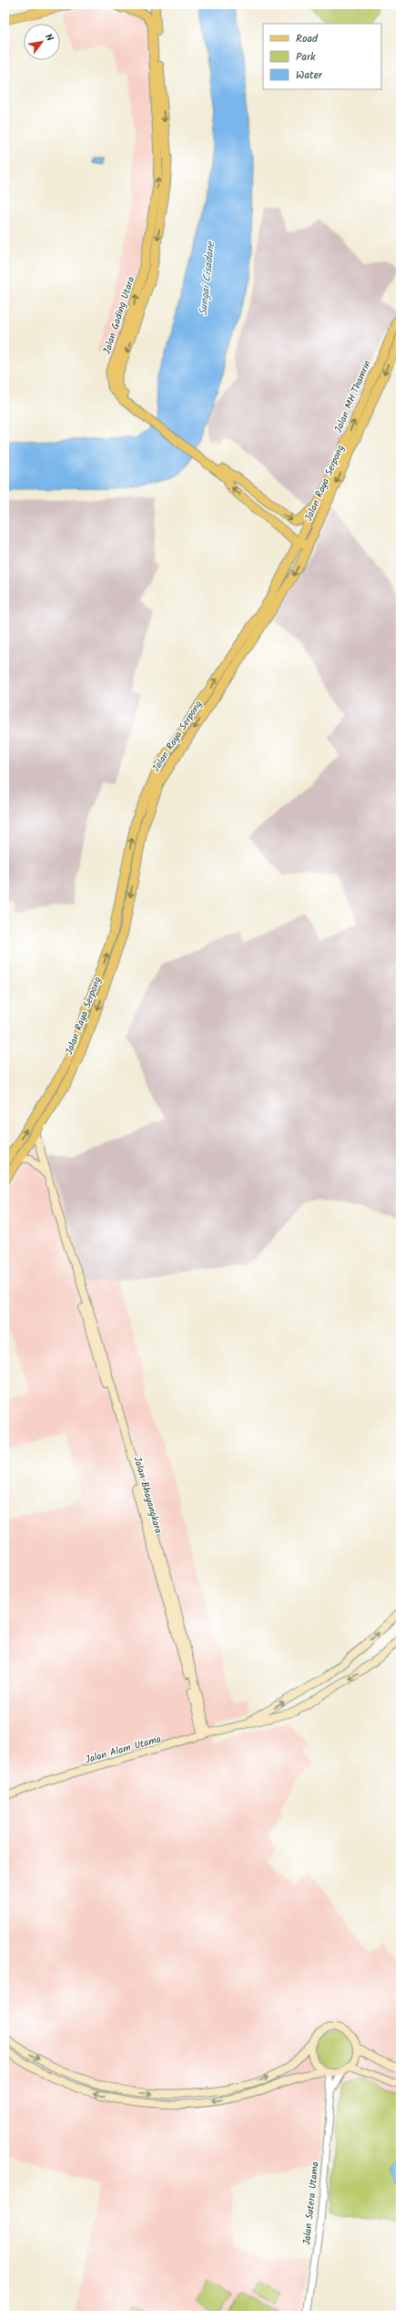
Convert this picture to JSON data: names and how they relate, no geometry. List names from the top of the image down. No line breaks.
{"streets":{"main road":["Jalan Gading Utara","Jalan MH.Thamrin","Jalan Raya Serpong","Jalan Bhayangkara","Jalan Alam Utama"],"street":["Jalan Sutera Utama"]},"crossings":[["Jalan Gading Utara","Jalan MH.Thamrin"],["Jalan Gading Utara","Jalan Raya Serpong"],["Jalan MH.Thamrin","Jalan Raya Serpong"],["Jalan Raya Serpong","Jalan Bhayangkara"],["Jalan Bhayangkara","Jalan Alam Utama"]],"one_way":["Jalan MH.Thamrin"],"water":["Sungai Cisadane"],"legend":["Road","Park","Water"],"north":"top right"}
